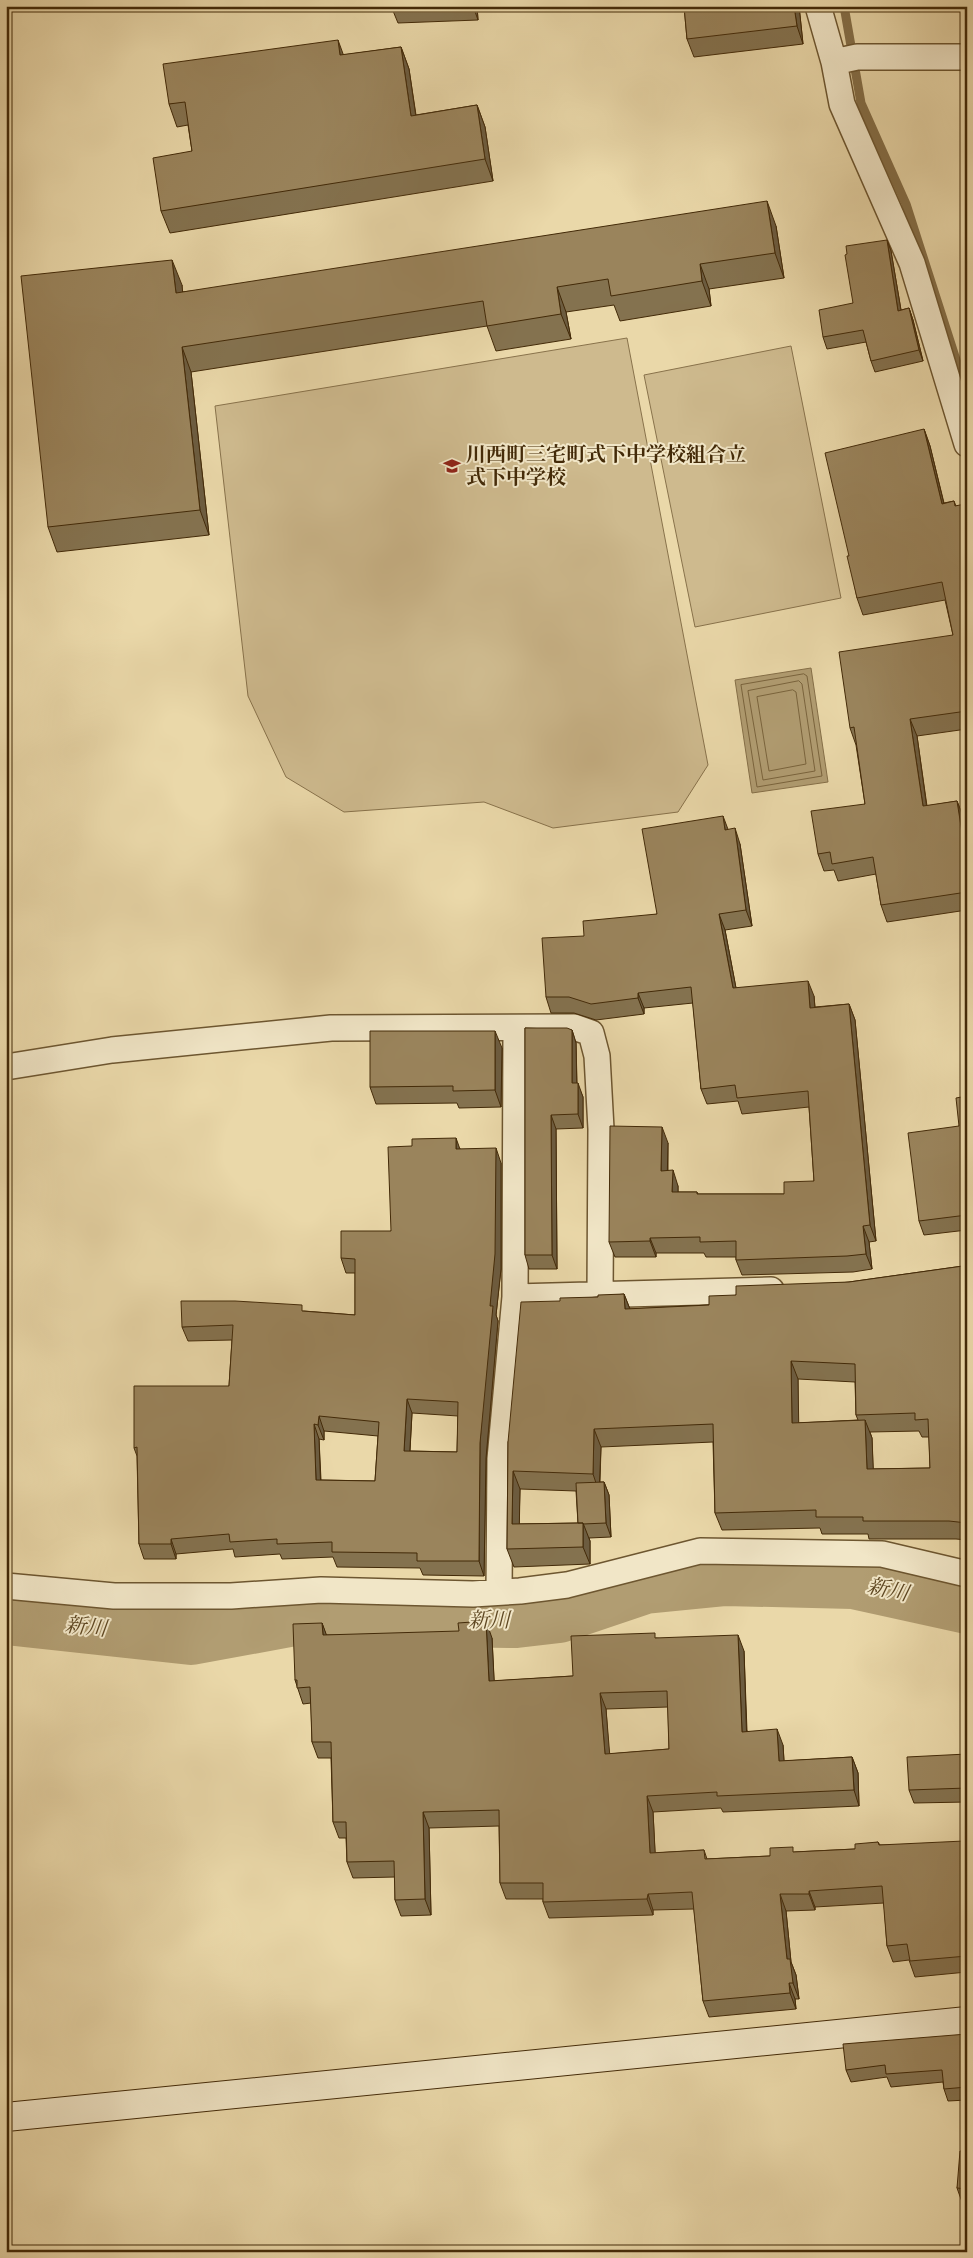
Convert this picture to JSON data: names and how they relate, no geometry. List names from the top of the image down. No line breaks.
{"water":["新川"],"places":{"school or university":["川西町三宅町式下中学校組合立 式下中学校"]}}
